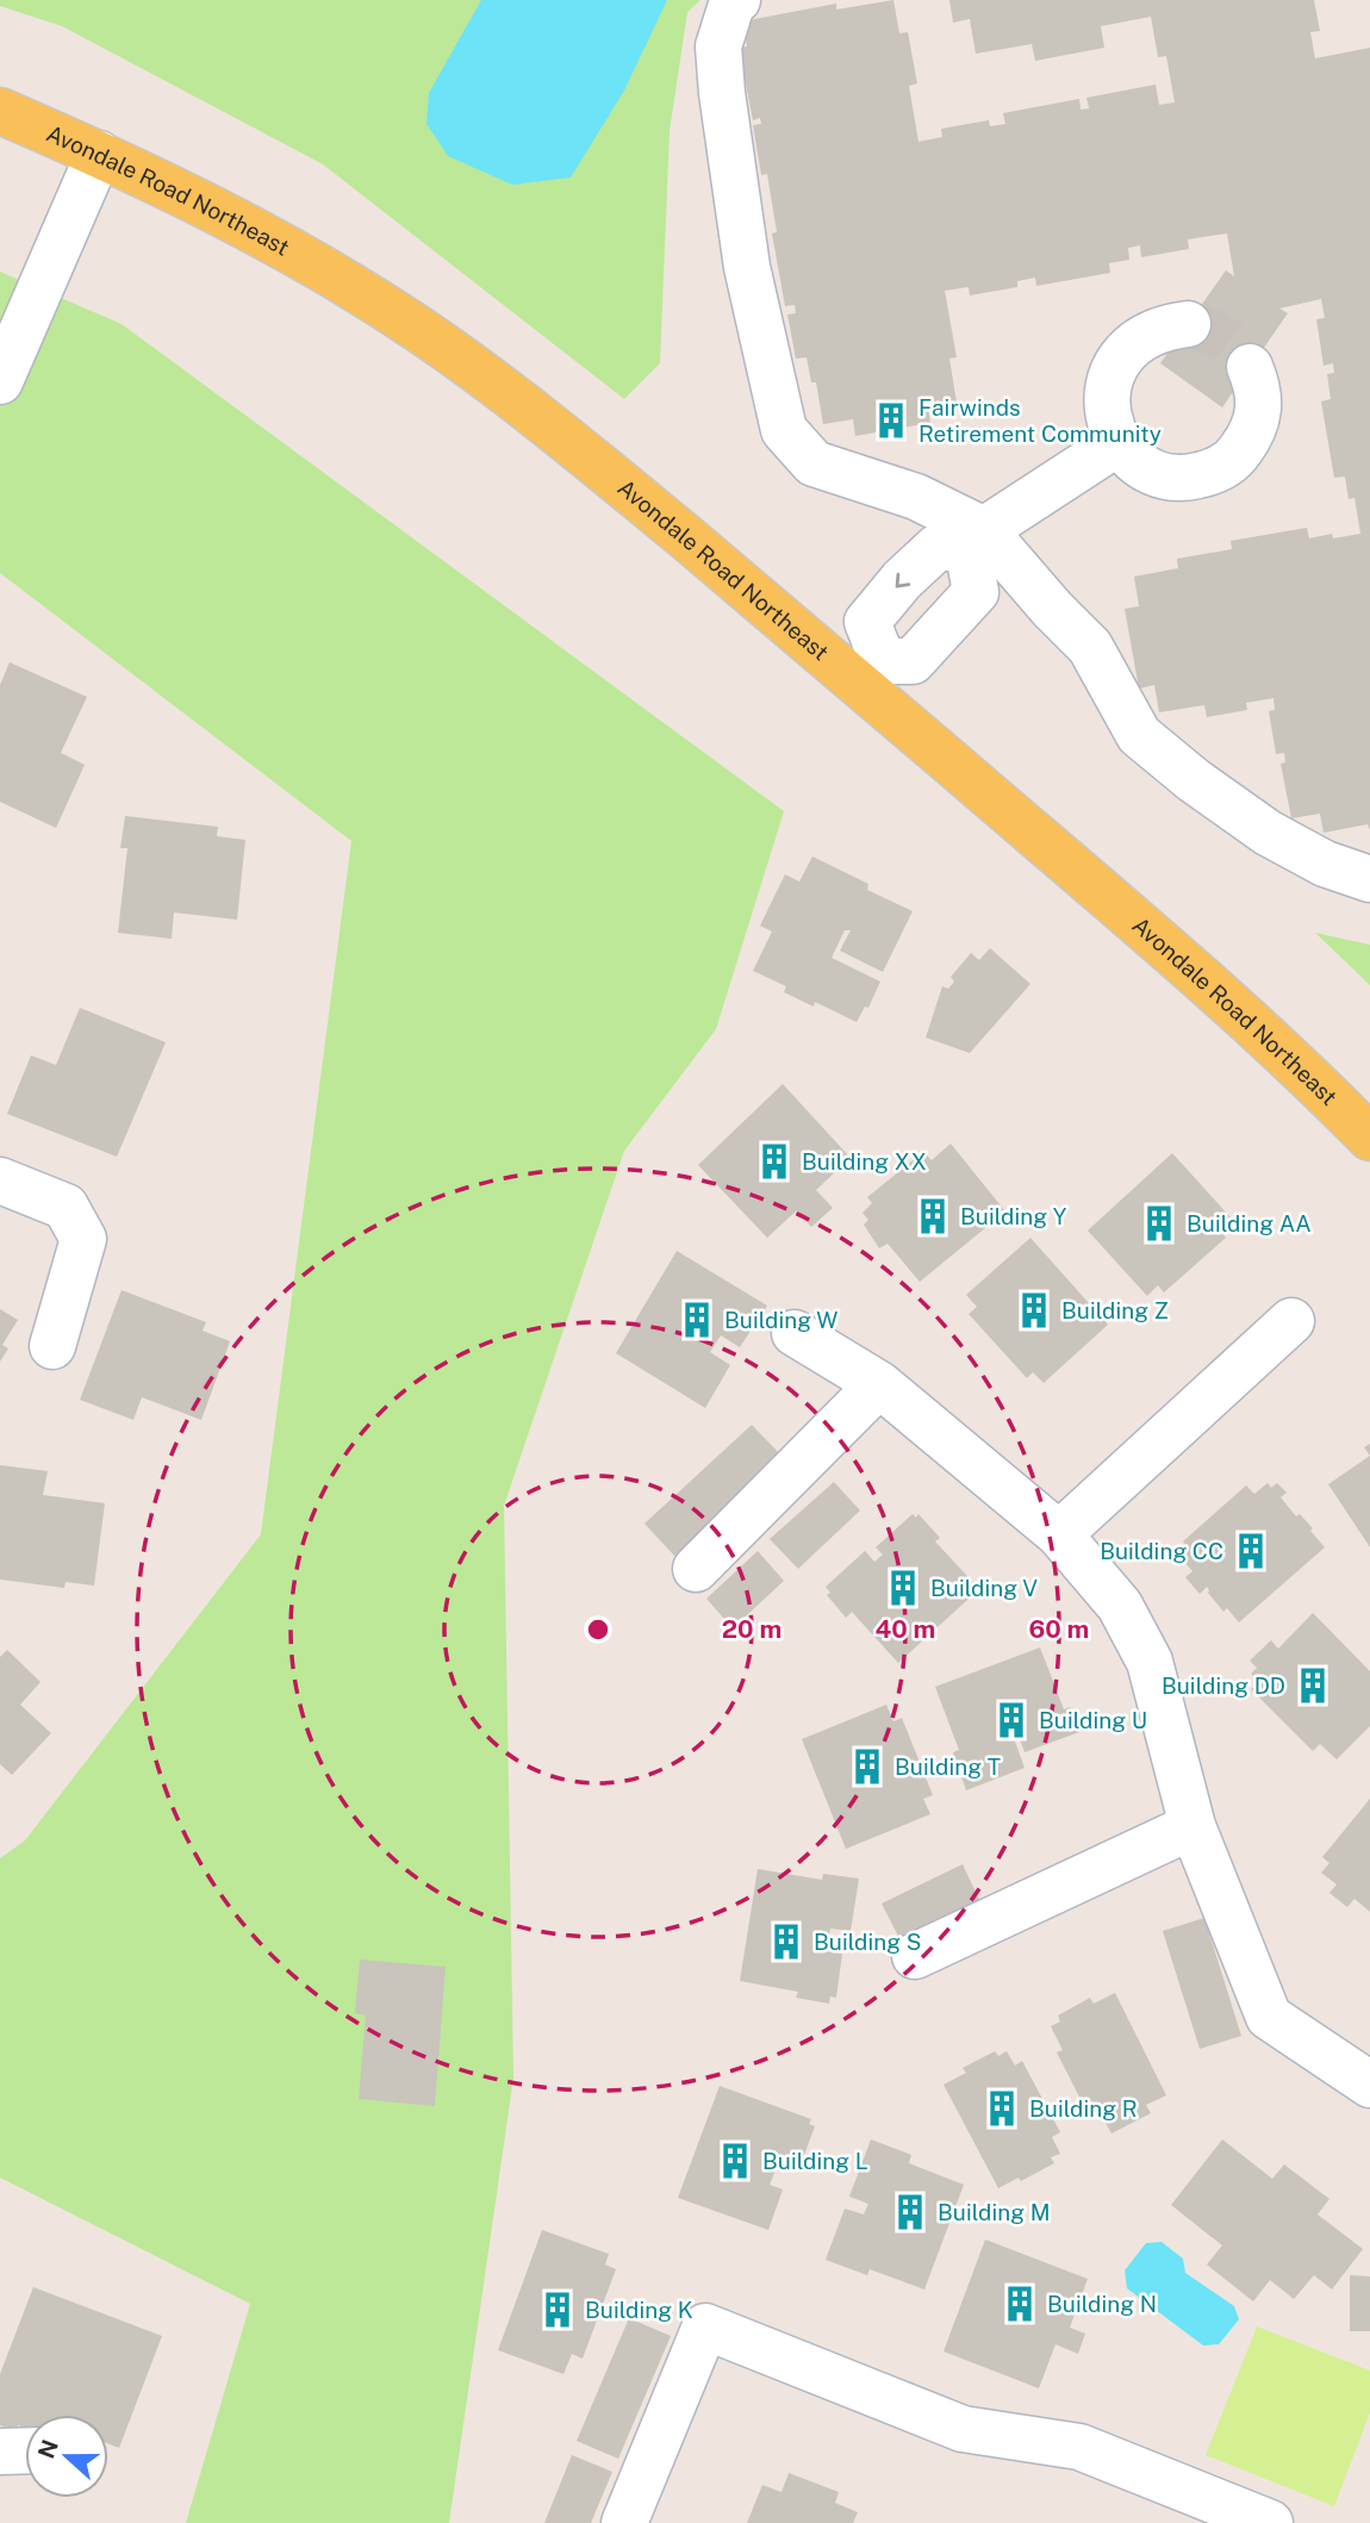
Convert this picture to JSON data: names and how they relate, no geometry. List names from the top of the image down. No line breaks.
{"streets":{"main road":["Avondale Road Northeast"]},"places":{"building":["Fairwinds Retirement Community","Building XX","Building Y","Building AA","Building Z","Building W","Building CC","Building V","Building DD","Building U","Building T","Building S","Building R","Building L","Building M","Building N","Building K"]},"north":"left","rings":["20 m","40 m","60 m"]}
